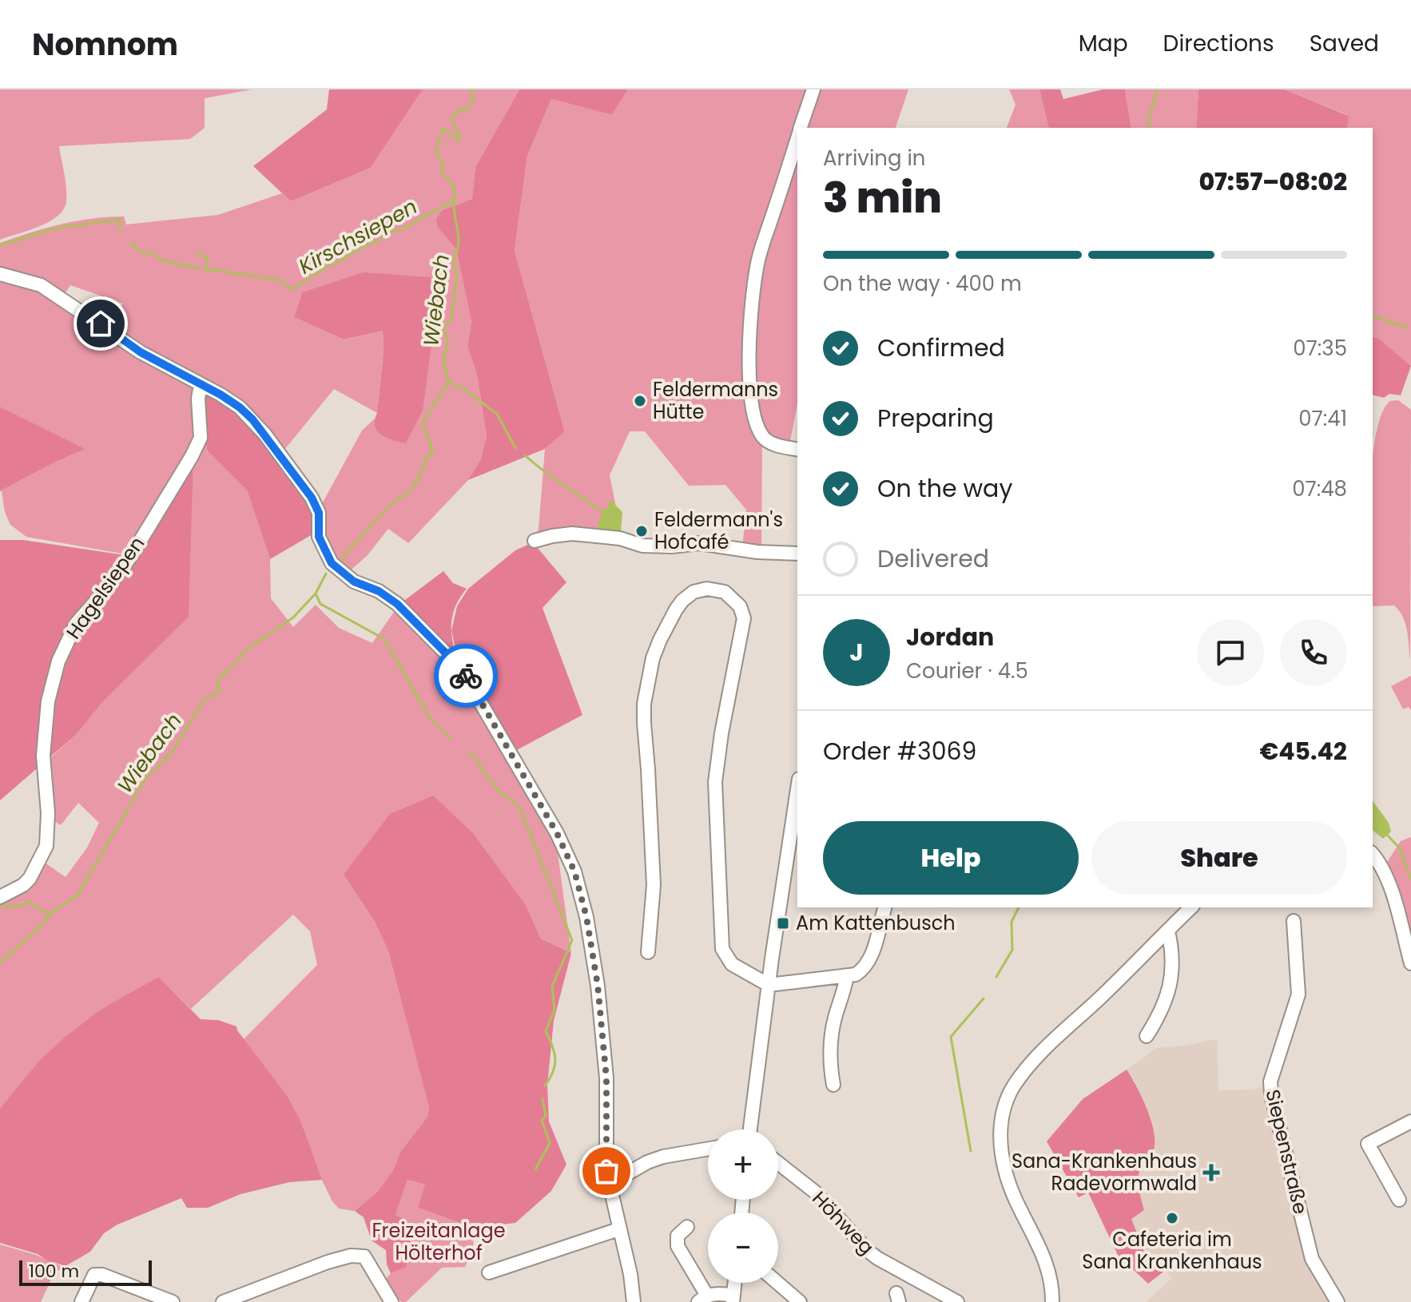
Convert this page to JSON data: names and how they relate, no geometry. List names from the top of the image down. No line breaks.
{"streets":{"street":["Hagelsiepen","Siepenstraße","Höhweg"]},"water":["Kirschsiepen","Wiebach"],"parks":["Freizeitanlage Hölterhof"],"places":{"other":["Feldermanns Hütte","Feldermann's Hofcafé","Cafeteria im Sana Krankenhaus"],"transit":["Am Kattenbusch"],"health":["Sana-Krankenhaus Radevormwald"]},"scale_bar":"100 m","page":{"header":"Nomnom","nav":["Map","Directions","Saved"],"heading":["3 min","Arriving in","07:57–08:02"],"panel":["Jordan","Courier · 4.5","Order #3069","€45.42"],"bar":"On the way · 400 m","list":[["Confirmed","07:35"],["Preparing","07:41"],["On the way","07:48"],"Delivered"],"round":"J","buttons":["Help","Share"],"map_buttons":["+","−"],"scale":"100 m"}}
